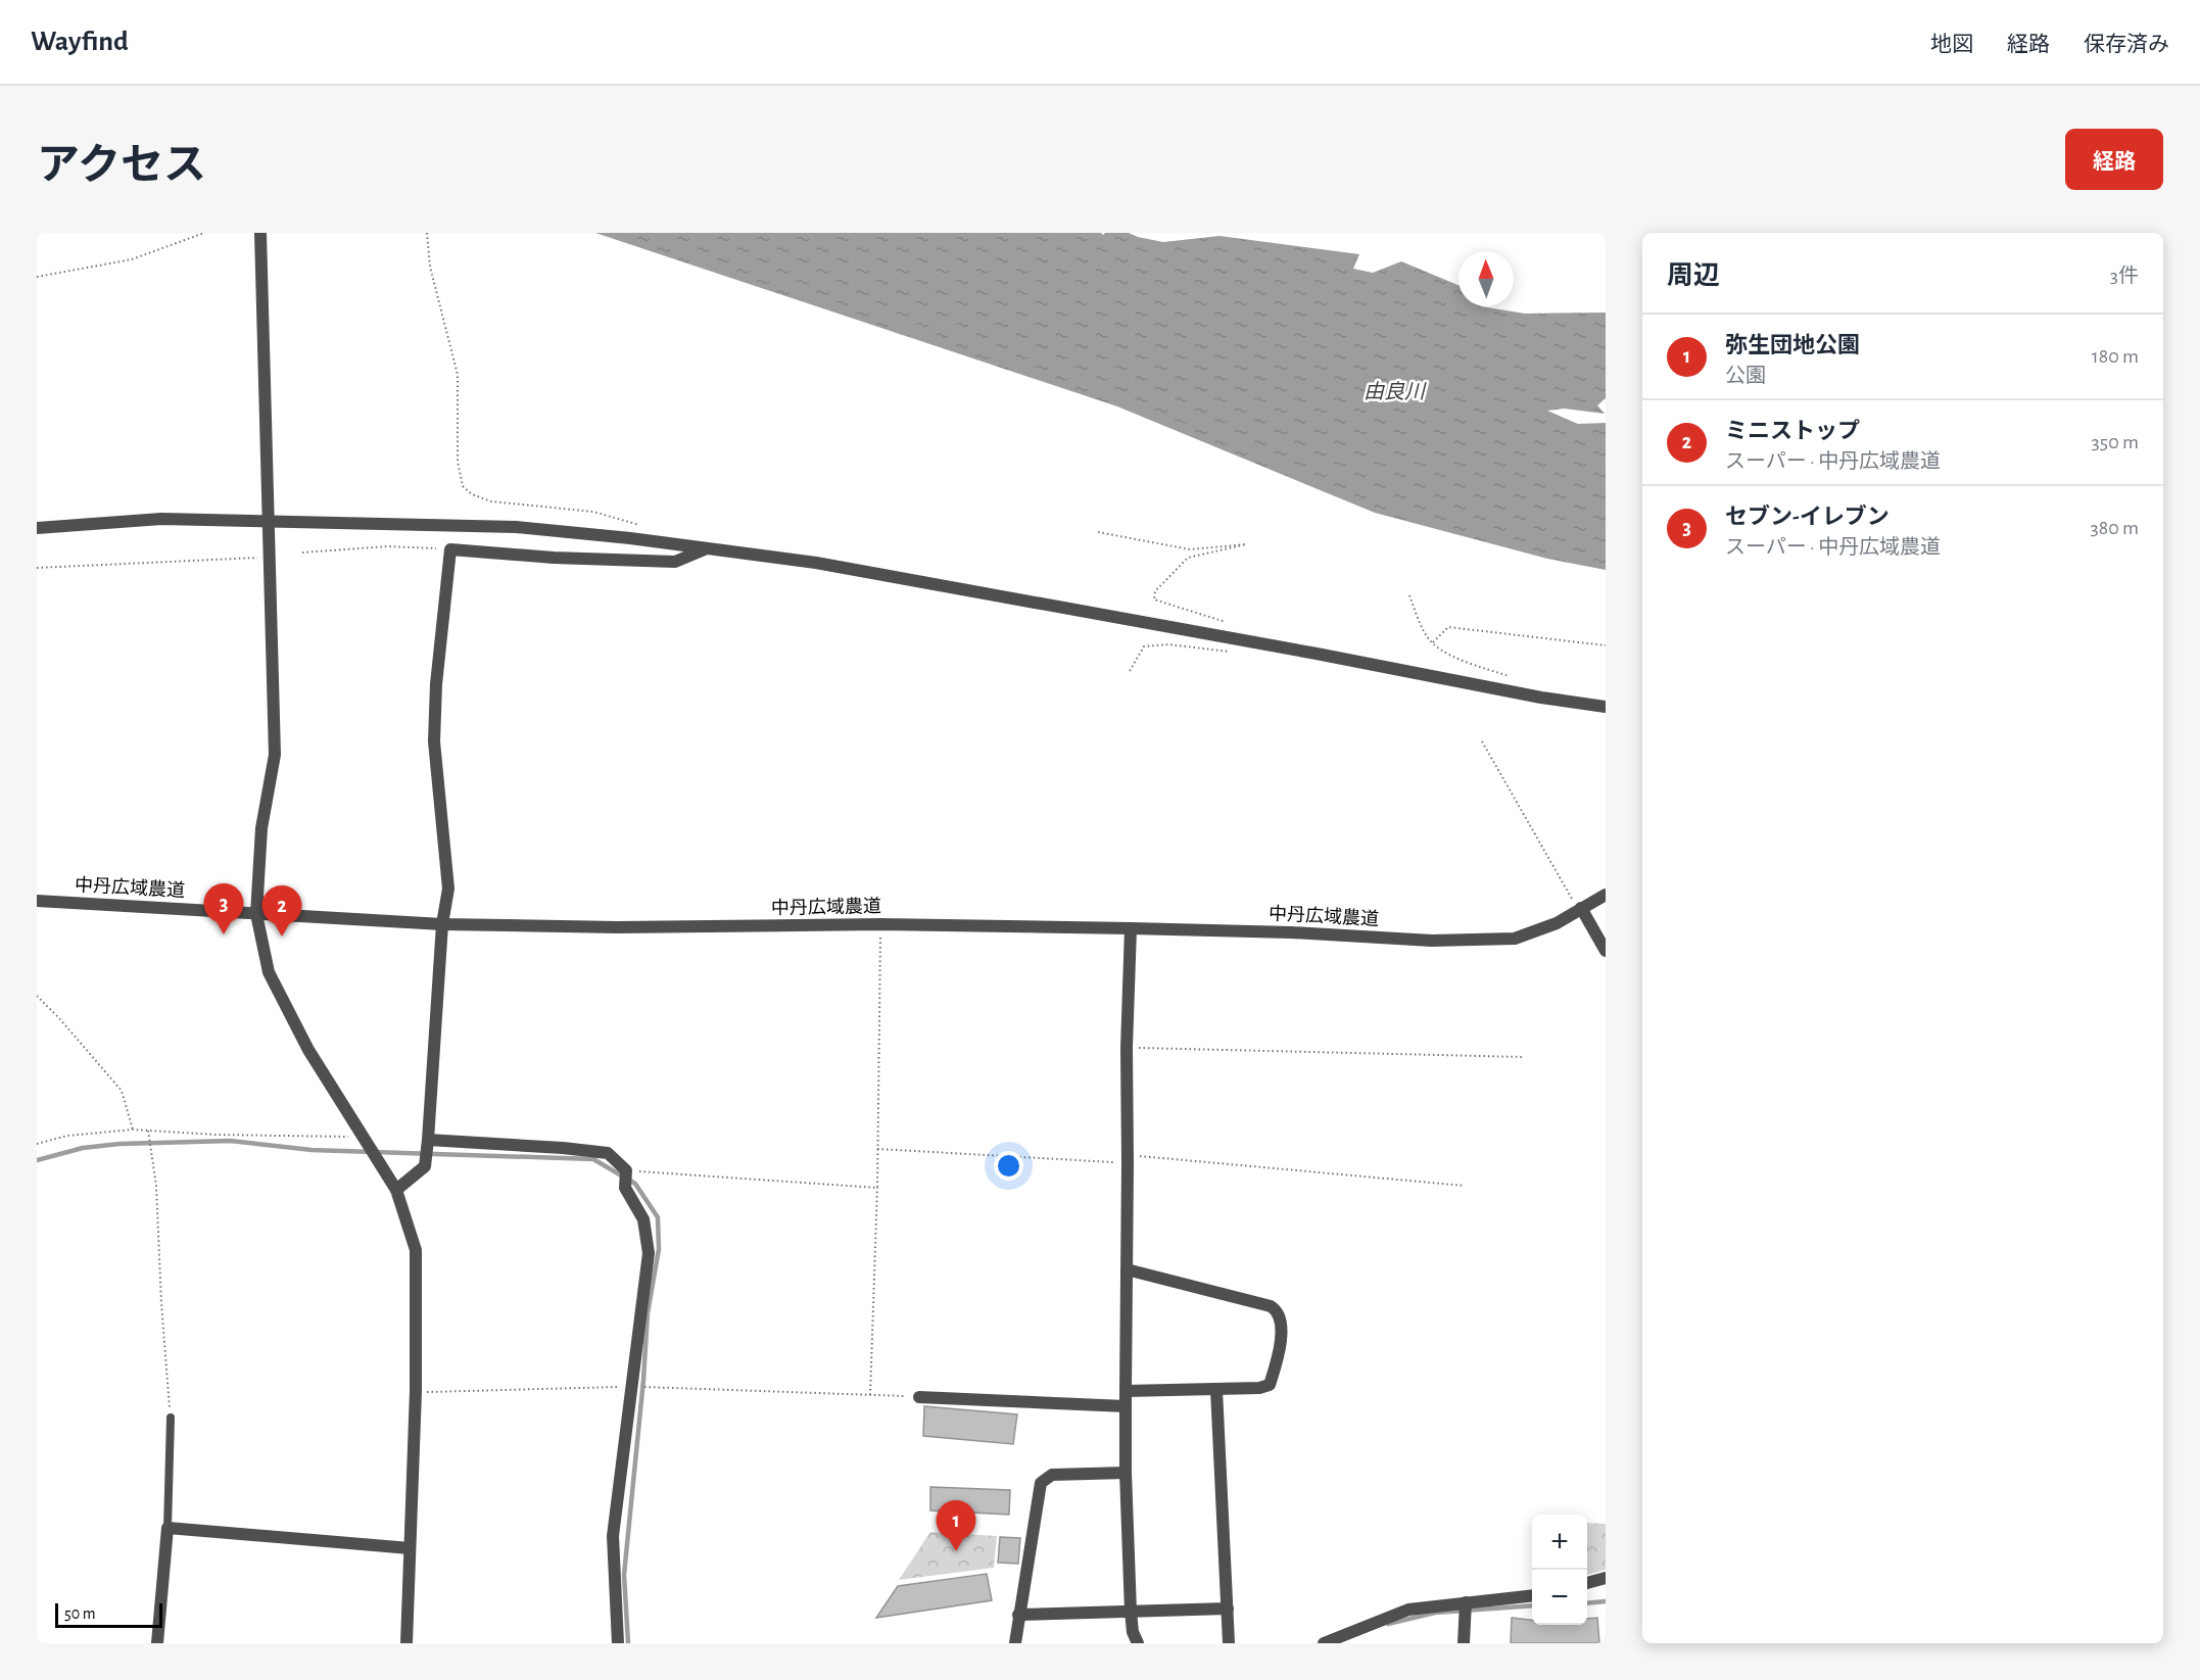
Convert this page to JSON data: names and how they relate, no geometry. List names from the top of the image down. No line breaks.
{"streets":{"street":["中丹広域農道"]},"water":["由良川"],"scale_bar":"50 m","north":"top","page":{"header":"Wayfind","nav":["地図","経路","保存済み"],"title":"アクセス","buttons":"経路","heading":["周辺","3件"],"list":[{"mark":"1","name":"弥生団地公園","note":"公園","value":"180 m"},{"mark":"2","name":"ミニストップ","note":"スーパー · 中丹広域農道","value":"350 m"},{"mark":"3","name":"セブン-イレブン","note":"スーパー · 中丹広域農道","value":"380 m"}],"pins":["3","2","1"],"map_buttons":["+","−"],"scale":"50 m"}}
